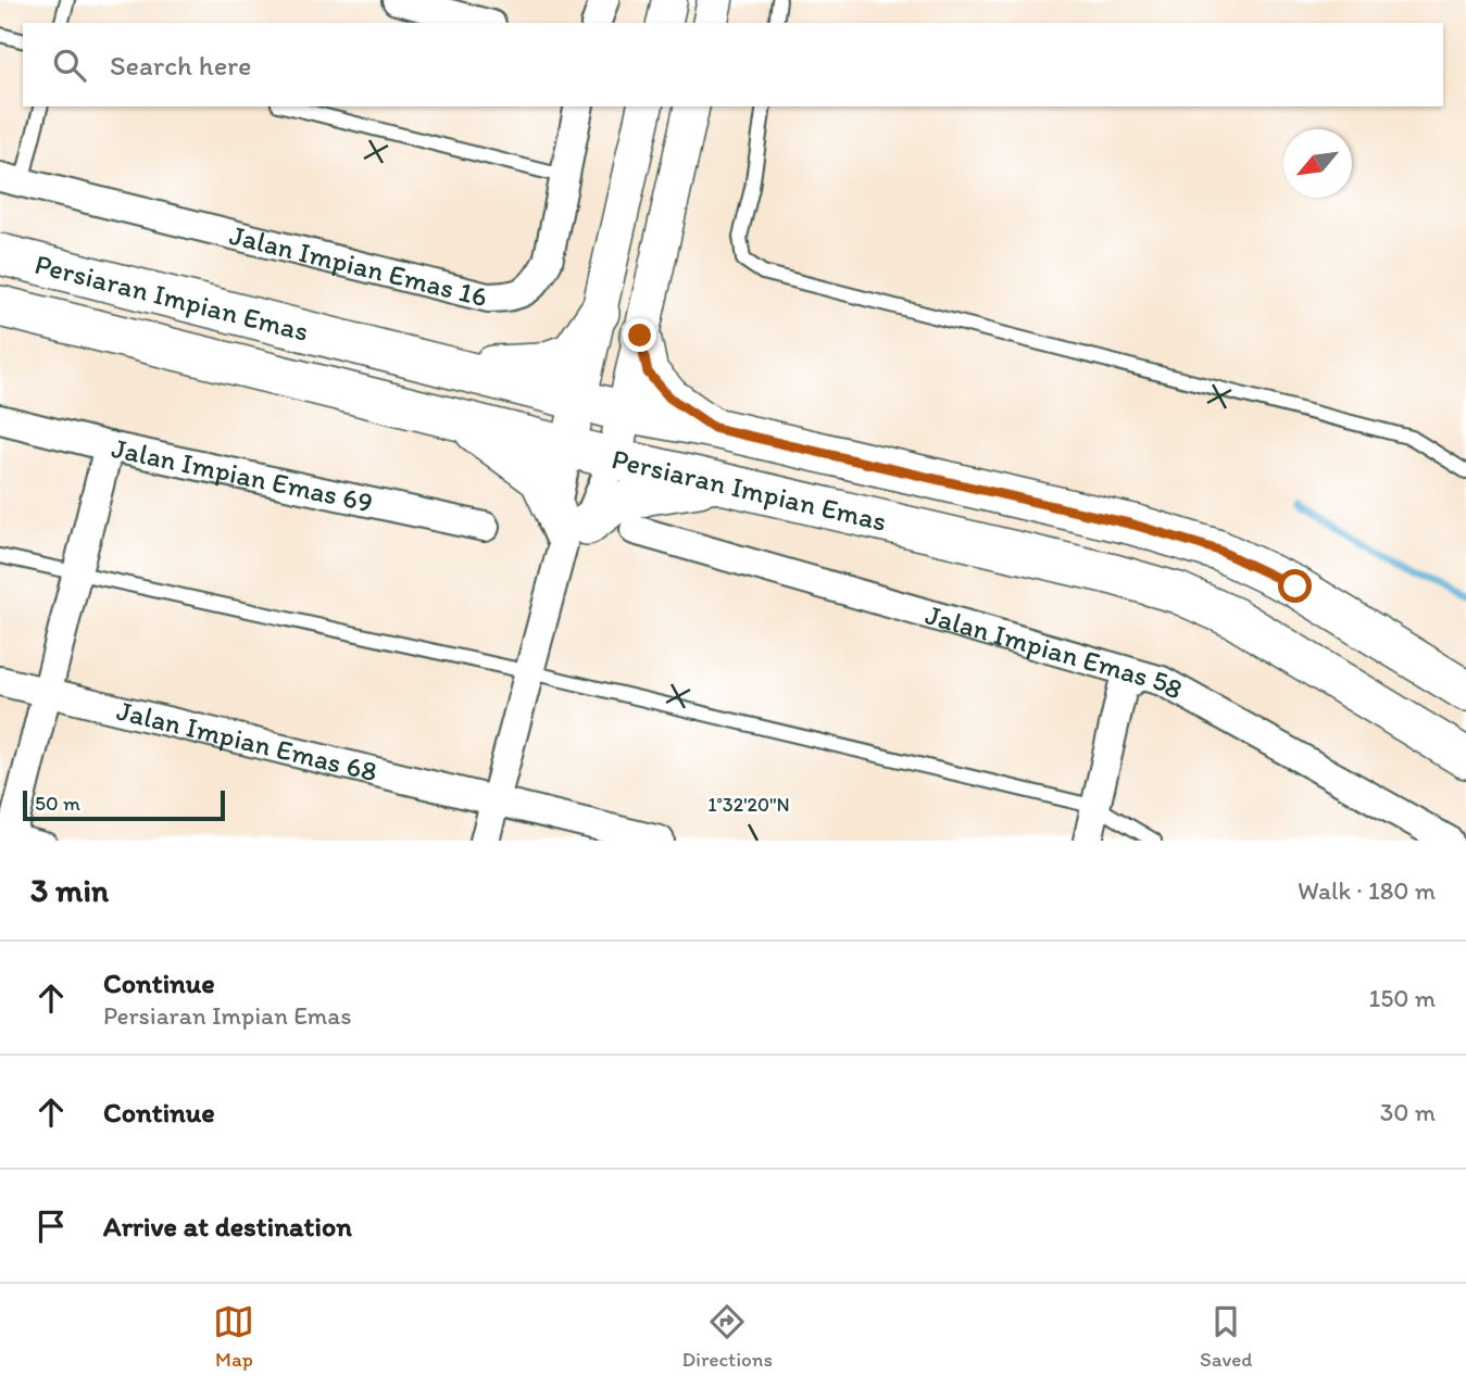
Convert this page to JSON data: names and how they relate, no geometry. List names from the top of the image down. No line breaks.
{"streets":{"main road":["Persiaran Impian Emas"],"street":["Jalan Impian Emas 16","Jalan Impian Emas 69","Jalan Impian Emas 58","Jalan Impian Emas 68"]},"scale_bar":"50 m","north":"bottom left","page":{"search":"Search here","scale":"50 m","heading":["3 min","Walk · 180 m"],"list":[["Continue","Persiaran Impian Emas","150 m"],["Continue","30 m"],"Arrive at destination"],"nav":["Map","Directions","Saved"]},"coordinates":["1°32'20\"N"]}
